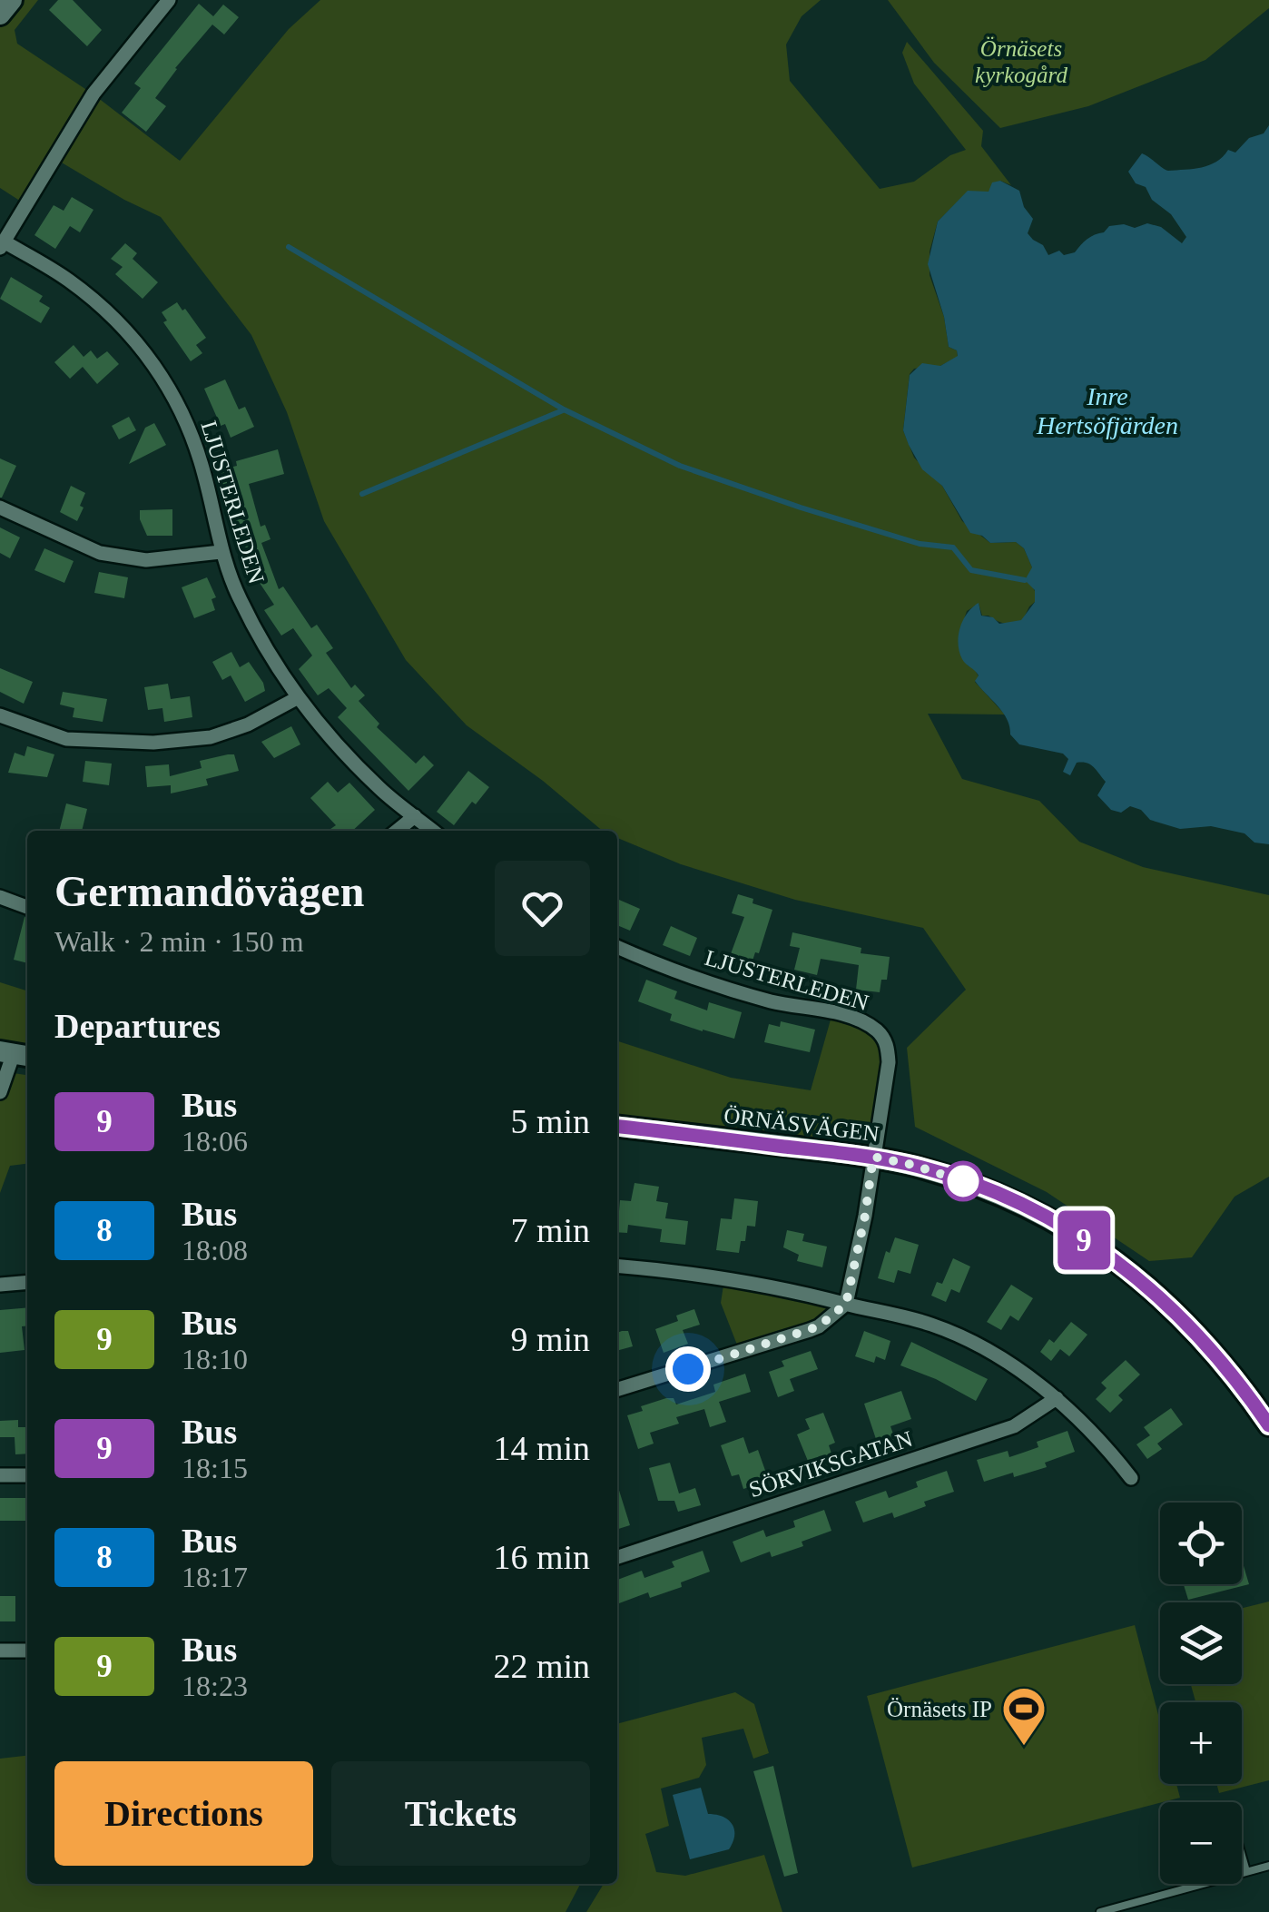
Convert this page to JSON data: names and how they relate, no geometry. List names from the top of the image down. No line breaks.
{"streets":{"street":["LJUSTERLEDEN","ÖRNÄSVÄGEN","SÖRVIKSGATAN"]},"crossings":[["LJUSTERLEDEN","ÖRNÄSVÄGEN"]],"water":["Inre Hertsöfjärden"],"parks":["Örnäsets kyrkogård"],"places":{"sports":["Örnäsets IP"]},"lines":["bus line 9"],"page":{"on_map":"9","heading":[["Germandövägen","Walk · 2 min · 150 m"],"Departures"],"list":[{"mark":"9","name":"Bus","note":"18:06","value":"5 min"},{"mark":"8","name":"Bus","note":"18:08","value":"7 min"},{"mark":"9","name":"Bus","note":"18:10","value":"9 min"},{"mark":"9","name":"Bus","note":"18:15","value":"14 min"},{"mark":"8","name":"Bus","note":"18:17","value":"16 min"},{"mark":"9","name":"Bus","note":"18:23","value":"22 min"}],"map_buttons":["+","−"],"buttons":["Directions","Tickets"]}}
